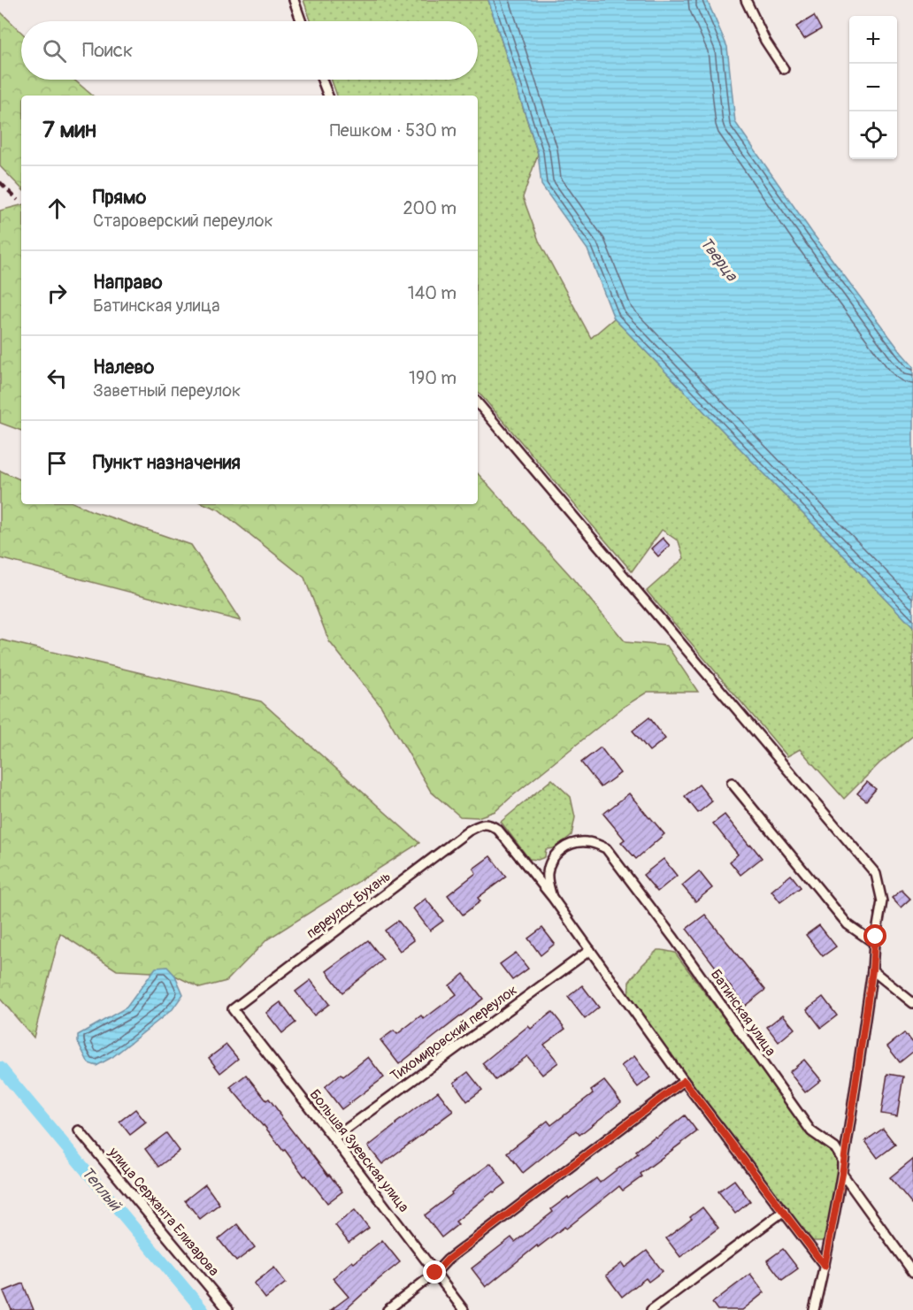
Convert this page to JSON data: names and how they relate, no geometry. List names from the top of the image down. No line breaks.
{"streets":{"street":["переулок Бухань","Батинская улица","Тихомировский переулок","Большая Зуевская улица","улица Сержанта Елизарова"]},"crossings":[["переулок Бухань","Батинская улица"],["переулок Бухань","Большая Зуевская улица"],["Батинская улица","Тихомировский переулок"],["Тихомировский переулок","Большая Зуевская улица"]],"water":["Тверца","Теплый"],"page":{"map_buttons":["+","−"],"search":"Поиск","heading":["7 мин","Пешком · 530 m"],"list":[["Прямо","Староверский переулок","200 m"],["Направо","Батинская улица","140 m"],["Налево","Заветный переулок","190 m"],"Пункт назначения"]}}
